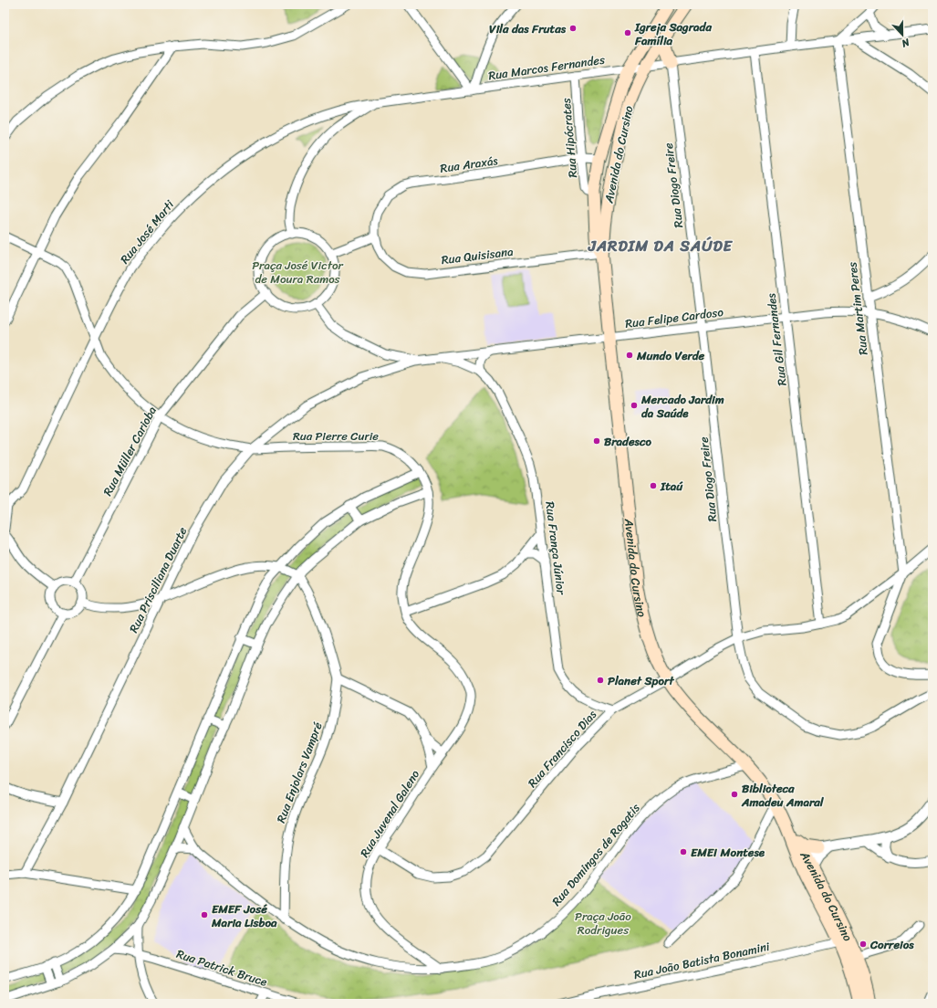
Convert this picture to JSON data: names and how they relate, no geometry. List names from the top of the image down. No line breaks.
{"streets":{"main road":["Avenida do Cursino"],"street":["Rua Marcos Fernandes","Rua Hipócrates","Rua Araxás","Rua Diogo Freire","Rua José Marti","Rua Quisisana","Rua Martim Peres","Rua Felipe Cardoso","Rua Gil Fernandes","Rua Pierre Curie","Rua Müller Carioba","Rua França Júnior","Rua Prisciliana Duarte","Rua Francisco Dias","Rua Enjolars Vampré","Rua Juvenal Galeno","Rua Domingos de Rogatis","Rua João Batista Bonamini","Rua Patrick Bruce"]},"crossings":[["Rua Marcos Fernandes","Rua Hipócrates"],["Rua Marcos Fernandes","Avenida do Cursino"],["Rua Marcos Fernandes","Rua Diogo Freire"],["Rua Marcos Fernandes","Rua José Marti"],["Rua Marcos Fernandes","Rua Martim Peres"],["Rua Marcos Fernandes","Rua Felipe Cardoso"],["Rua Marcos Fernandes","Rua Gil Fernandes"],["Rua Marcos Fernandes","Rua Müller Carioba"],["Rua Hipócrates","Avenida do Cursino"],["Rua Hipócrates","Rua Araxás"],["Avenida do Cursino","Rua Araxás"],["Avenida do Cursino","Rua Quisisana"],["Avenida do Cursino","Rua Felipe Cardoso"],["Avenida do Cursino","Rua Francisco Dias"],["Avenida do Cursino","Rua Domingos de Rogatis"],["Avenida do Cursino","Rua João Batista Bonamini"],["Rua Araxás","Rua Quisisana"],["Rua Diogo Freire","Rua Felipe Cardoso"],["Rua Diogo Freire","Rua Francisco Dias"],["Rua José Marti","Rua Pierre Curie"],["Rua Martim Peres","Rua Felipe Cardoso"],["Rua Martim Peres","Rua Francisco Dias"],["Rua Felipe Cardoso","Rua Gil Fernandes"],["Rua Felipe Cardoso","Rua Müller Carioba"],["Rua Felipe Cardoso","Rua França Júnior"],["Rua Felipe Cardoso","Rua Prisciliana Duarte"],["Rua Gil Fernandes","Rua Francisco Dias"],["Rua Pierre Curie","Rua Müller Carioba"],["Rua Pierre Curie","Rua Prisciliana Duarte"],["Rua Pierre Curie","Rua Juvenal Galeno"],["Rua França Júnior","Rua Francisco Dias"],["Rua Francisco Dias","Rua Juvenal Galeno"],["Rua Enjolars Vampré","Rua Juvenal Galeno"],["Rua Enjolars Vampré","Rua Domingos de Rogatis"],["Rua Juvenal Galeno","Rua Domingos de Rogatis"]],"districts":["JARDIM DA SAÚDE"],"parks":["Praça José Victor de Moura Ramos","Praça João Rodrigues"],"places":["Vila das Frutas","Igreja Sagrada Família","Mundo Verde","Mercado Jardim da Saúde","Bradesco","Itaú","Planet Sport","Biblioteca Amadeu Amaral","EMEI Montese","EMEF José Maria Lisboa","Correios"],"north":"bottom"}
